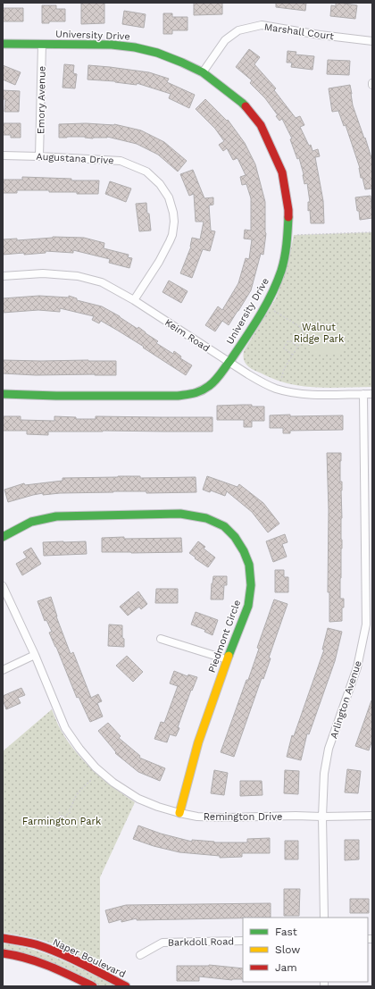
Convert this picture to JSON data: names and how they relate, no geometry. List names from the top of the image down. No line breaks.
{"streets":{"street":["Marshall Court","University Drive","Emory Avenue","Augustana Drive","Keim Road","Piedmont Circle","Arlington Avenue","Remington Drive","Barkdoll Road","Naper Boulevard"]},"crossings":[["Marshall Court","University Drive"],["University Drive","Emory Avenue"],["University Drive","Keim Road"],["Emory Avenue","Augustana Drive"],["Augustana Drive","Keim Road"],["Keim Road","Arlington Avenue"],["Piedmont Circle","Remington Drive"],["Arlington Avenue","Remington Drive"]],"parks":["Walnut Ridge Park","Farmington Park"],"legend":["Fast","Slow","Jam"]}
